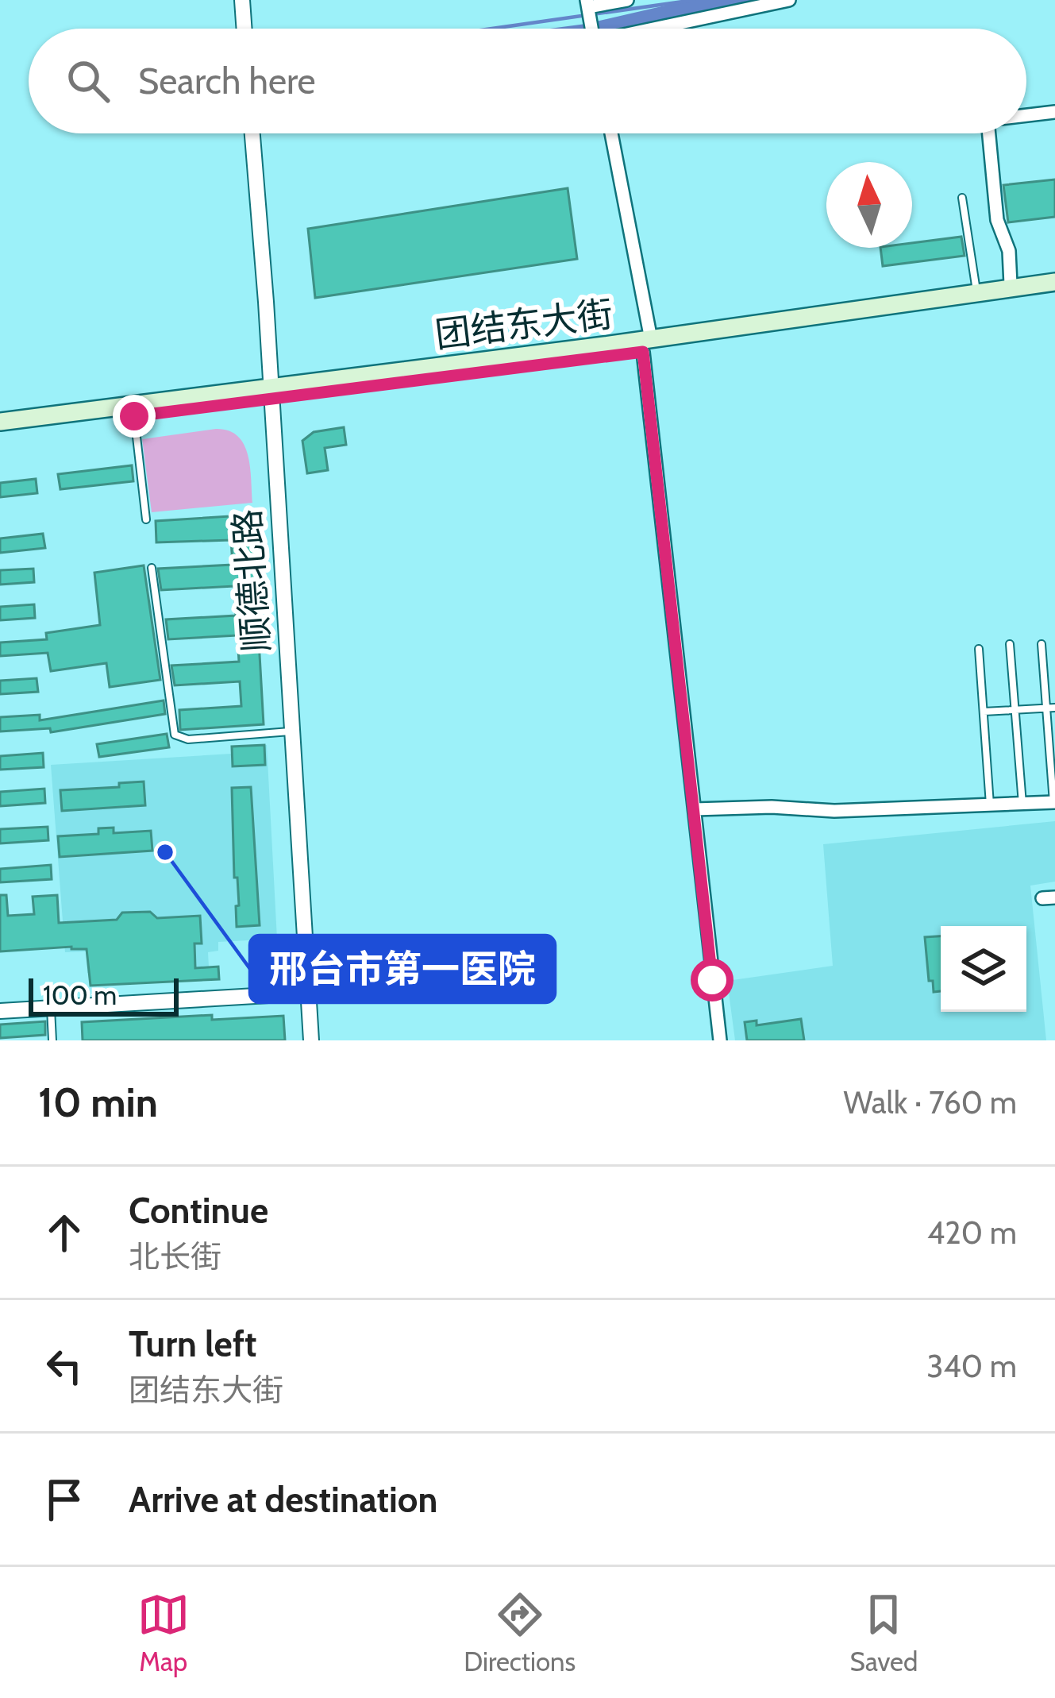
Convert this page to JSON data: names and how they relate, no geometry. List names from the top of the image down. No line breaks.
{"streets":{"main road":["团结东大街"],"street":["顺德北路"]},"crossings":[["团结东大街","顺德北路"]],"places":["邢台市第一医院"],"scale_bar":"100 m","north":"top","page":{"search":"Search here","scale":"100 m","heading":["10 min","Walk · 760 m"],"list":[["Continue","北长街","420 m"],["Turn left","团结东大街","340 m"],"Arrive at destination"],"nav":["Map","Directions","Saved"]}}
